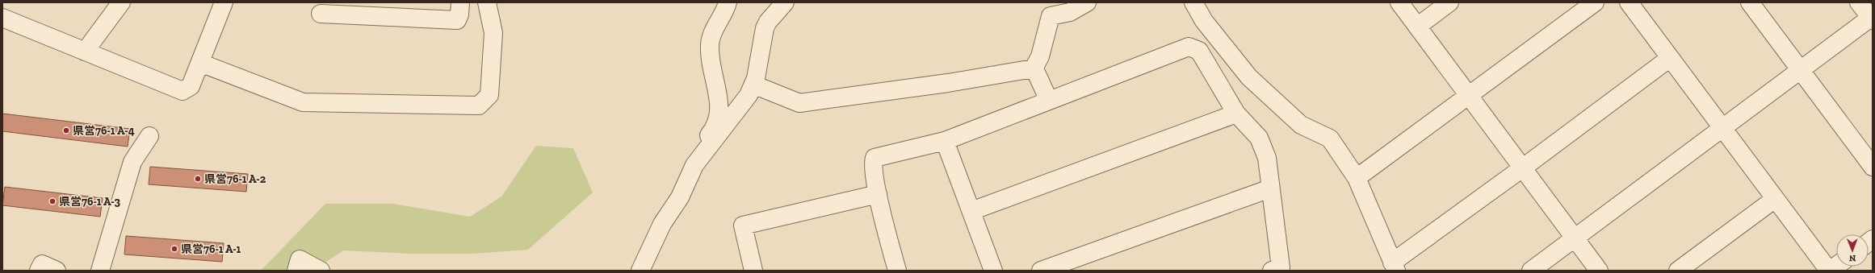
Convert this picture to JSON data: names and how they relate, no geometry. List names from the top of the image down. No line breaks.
{"places":["県営76-1 A-4","県営76-1 A-2","県営76-1 A-3","県営76-1 A-1"],"north":"bottom"}
